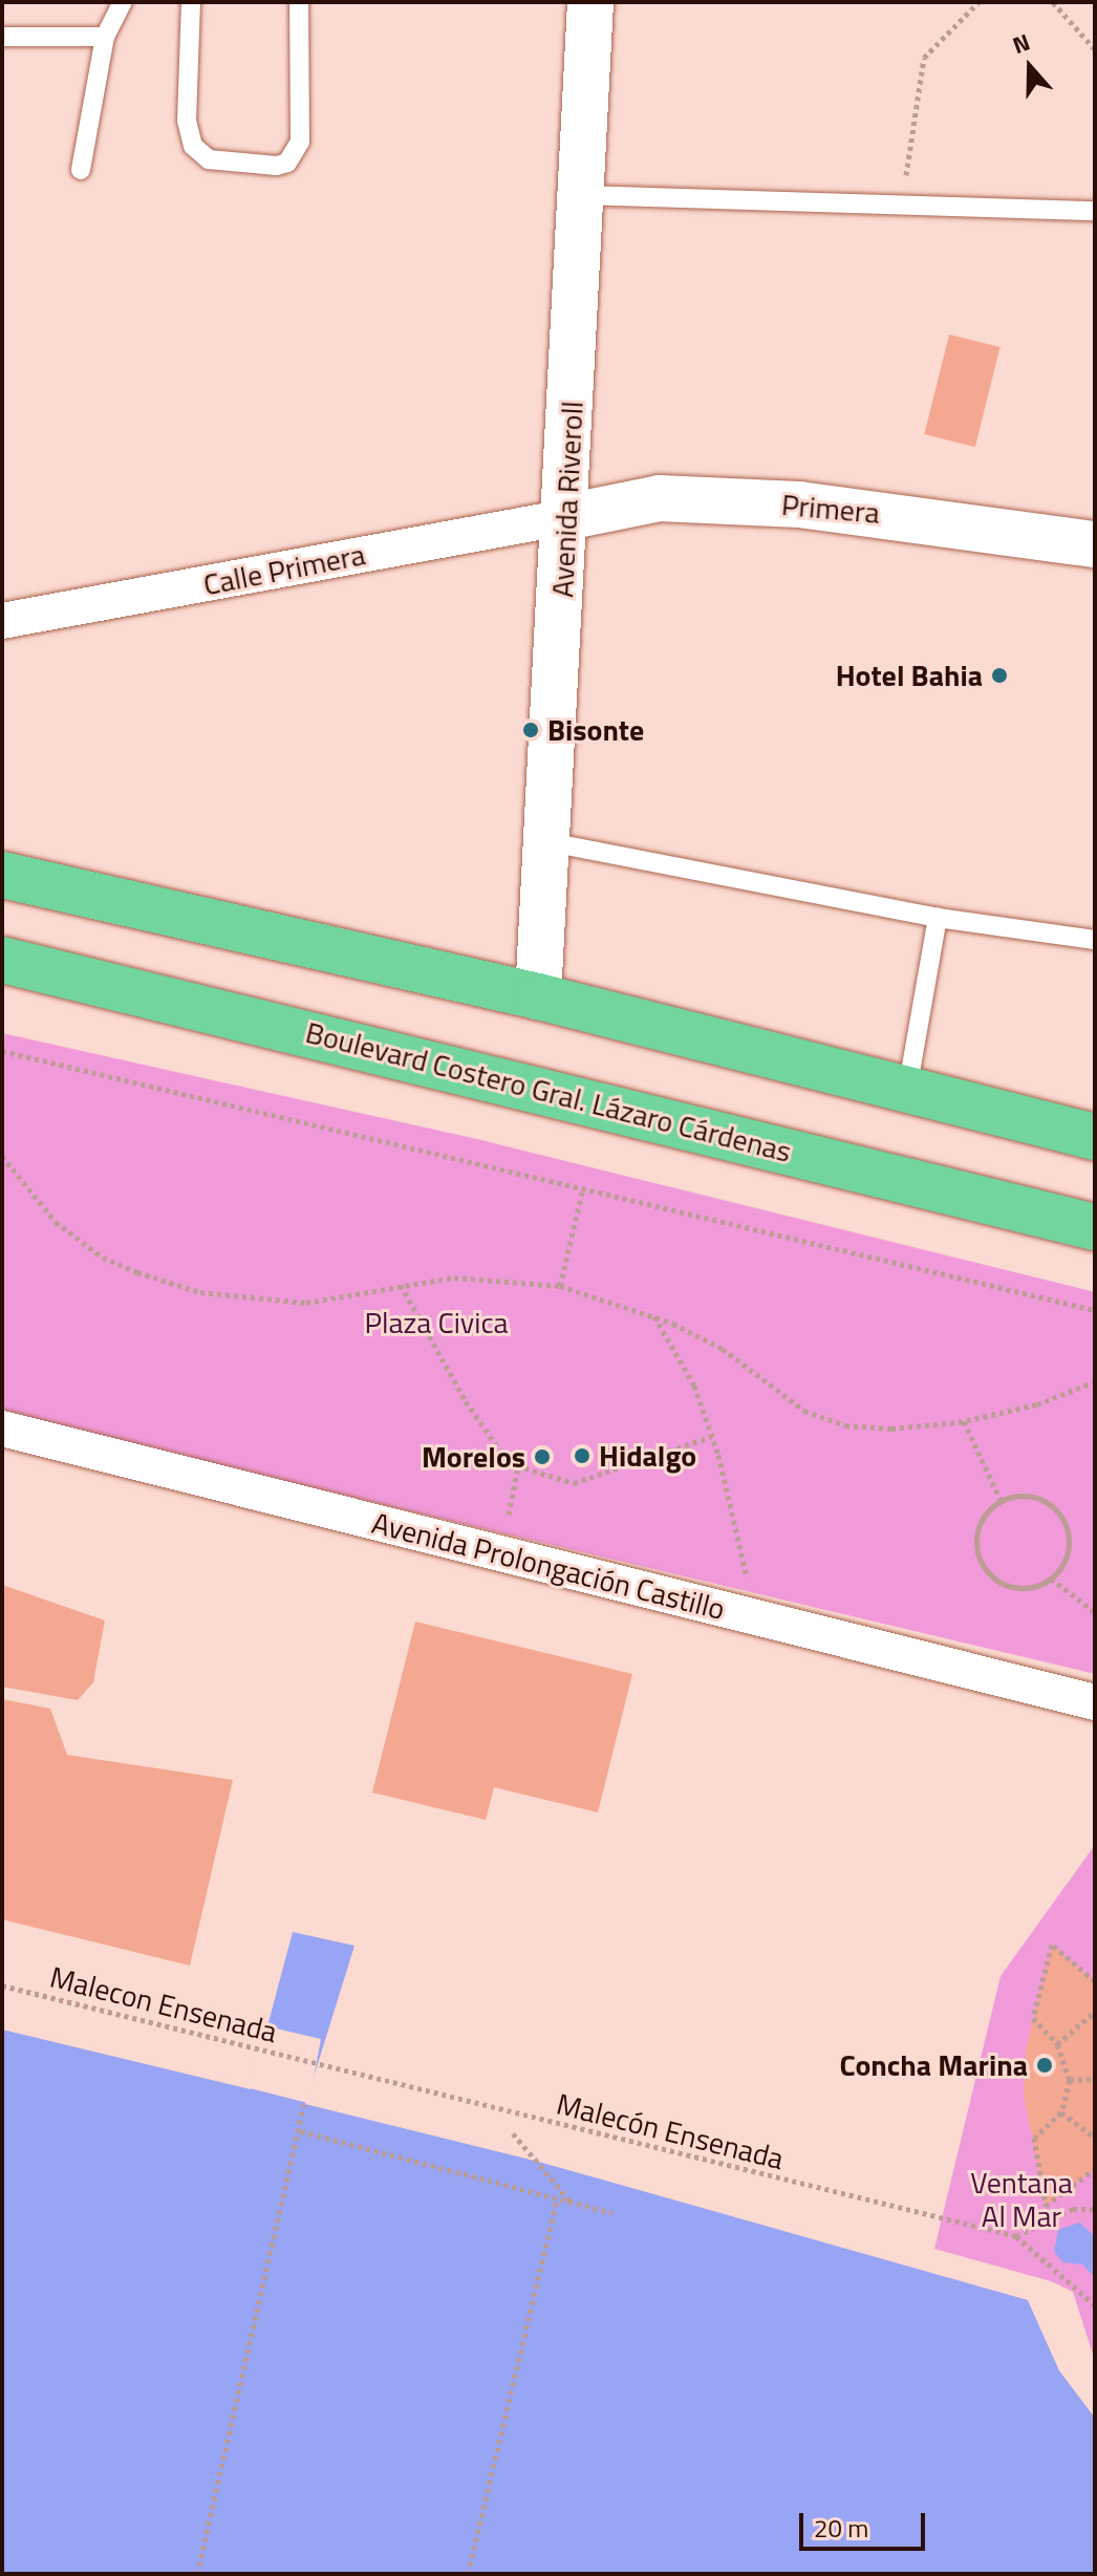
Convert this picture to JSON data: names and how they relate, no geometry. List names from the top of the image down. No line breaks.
{"streets":{"highway":["Boulevard Costero Gral. Lázaro Cárdenas"],"main road":["Avenida Riveroll","Primera"],"street":["Calle Primera","Avenida Prolongación Castillo"],"path":["Malecon Ensenada","Malecón Ensenada"]},"crossings":[["Avenida Riveroll","Primera"],["Avenida Riveroll","Calle Primera"],["Primera","Calle Primera"],["Malecon Ensenada","Malecón Ensenada"]],"parks":["Plaza Civica","Ventana Al Mar"],"places":["Hotel Bahia","Bisonte","Hidalgo","Morelos","Concha Marina"],"scale_bar":"20 m","north":"top"}
